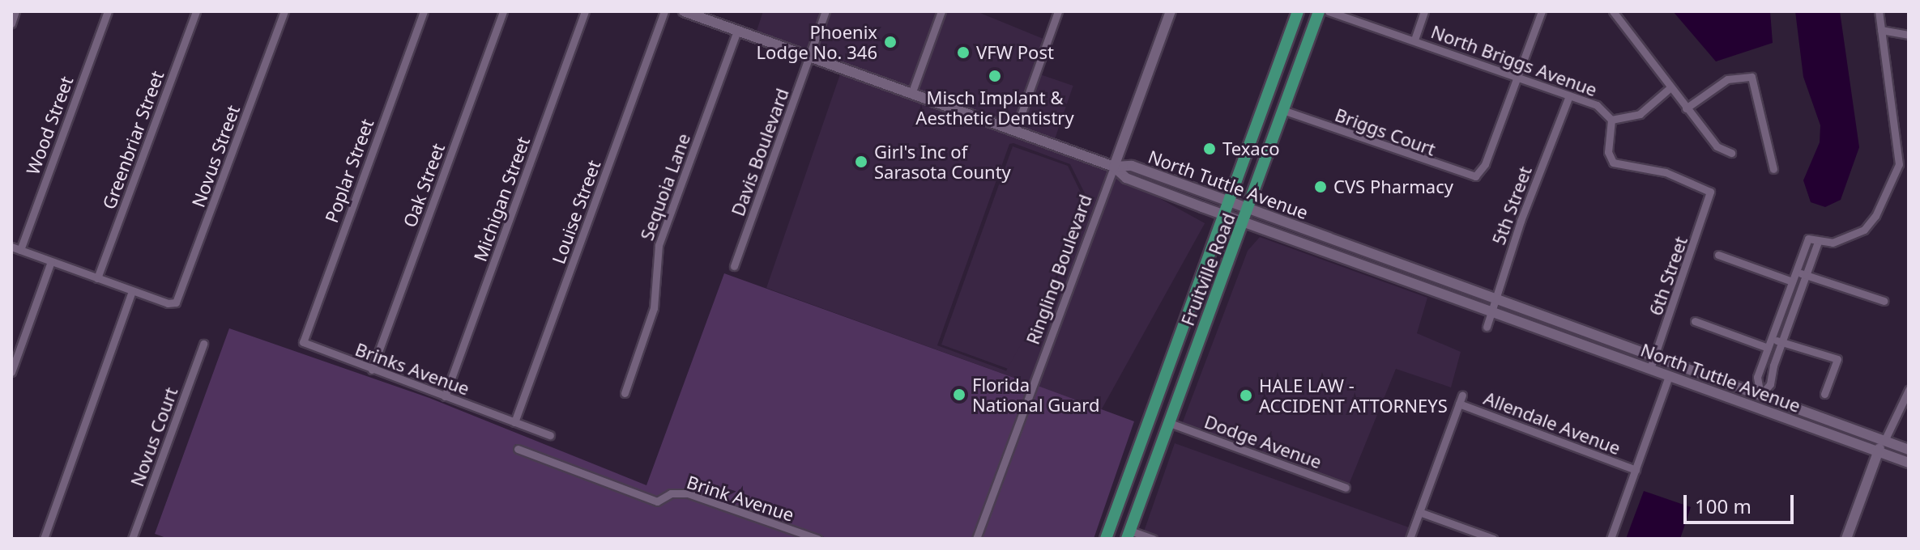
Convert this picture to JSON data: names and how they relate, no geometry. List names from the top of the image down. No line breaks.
{"streets":{"main road":["North Tuttle Avenue","Ringling Boulevard","Fruitville Road"],"street":["North Briggs Avenue","Wood Street","Briggs Court","Greenbriar Street","Davis Boulevard","Novus Street","Poplar Street","Oak Street","Sequoia Lane","Michigan Street","5th Street","Louise Street","6th Street","Brinks Avenue","Allendale Avenue","Novus Court","Dodge Avenue","Brink Avenue"]},"crossings":[["North Briggs Avenue","Briggs Court"],["North Briggs Avenue","5th Street"],["North Briggs Avenue","6th Street"],["Briggs Court","Fruitville Road"],["Poplar Street","Brinks Avenue"],["North Tuttle Avenue","5th Street"],["North Tuttle Avenue","Ringling Boulevard"],["North Tuttle Avenue","Fruitville Road"],["North Tuttle Avenue","6th Street"],["Oak Street","Brinks Avenue"],["Michigan Street","Brinks Avenue"],["Louise Street","Brinks Avenue"],["Fruitville Road","Dodge Avenue"]],"places":["Phoenix Lodge No. 346","VFW Post","Misch Implant & Aesthetic Dentistry","Texaco","Girl's Inc of Sarasota County","CVS Pharmacy","Florida National Guard","HALE LAW - ACCIDENT ATTORNEYS"],"scale_bar":"100 m"}
